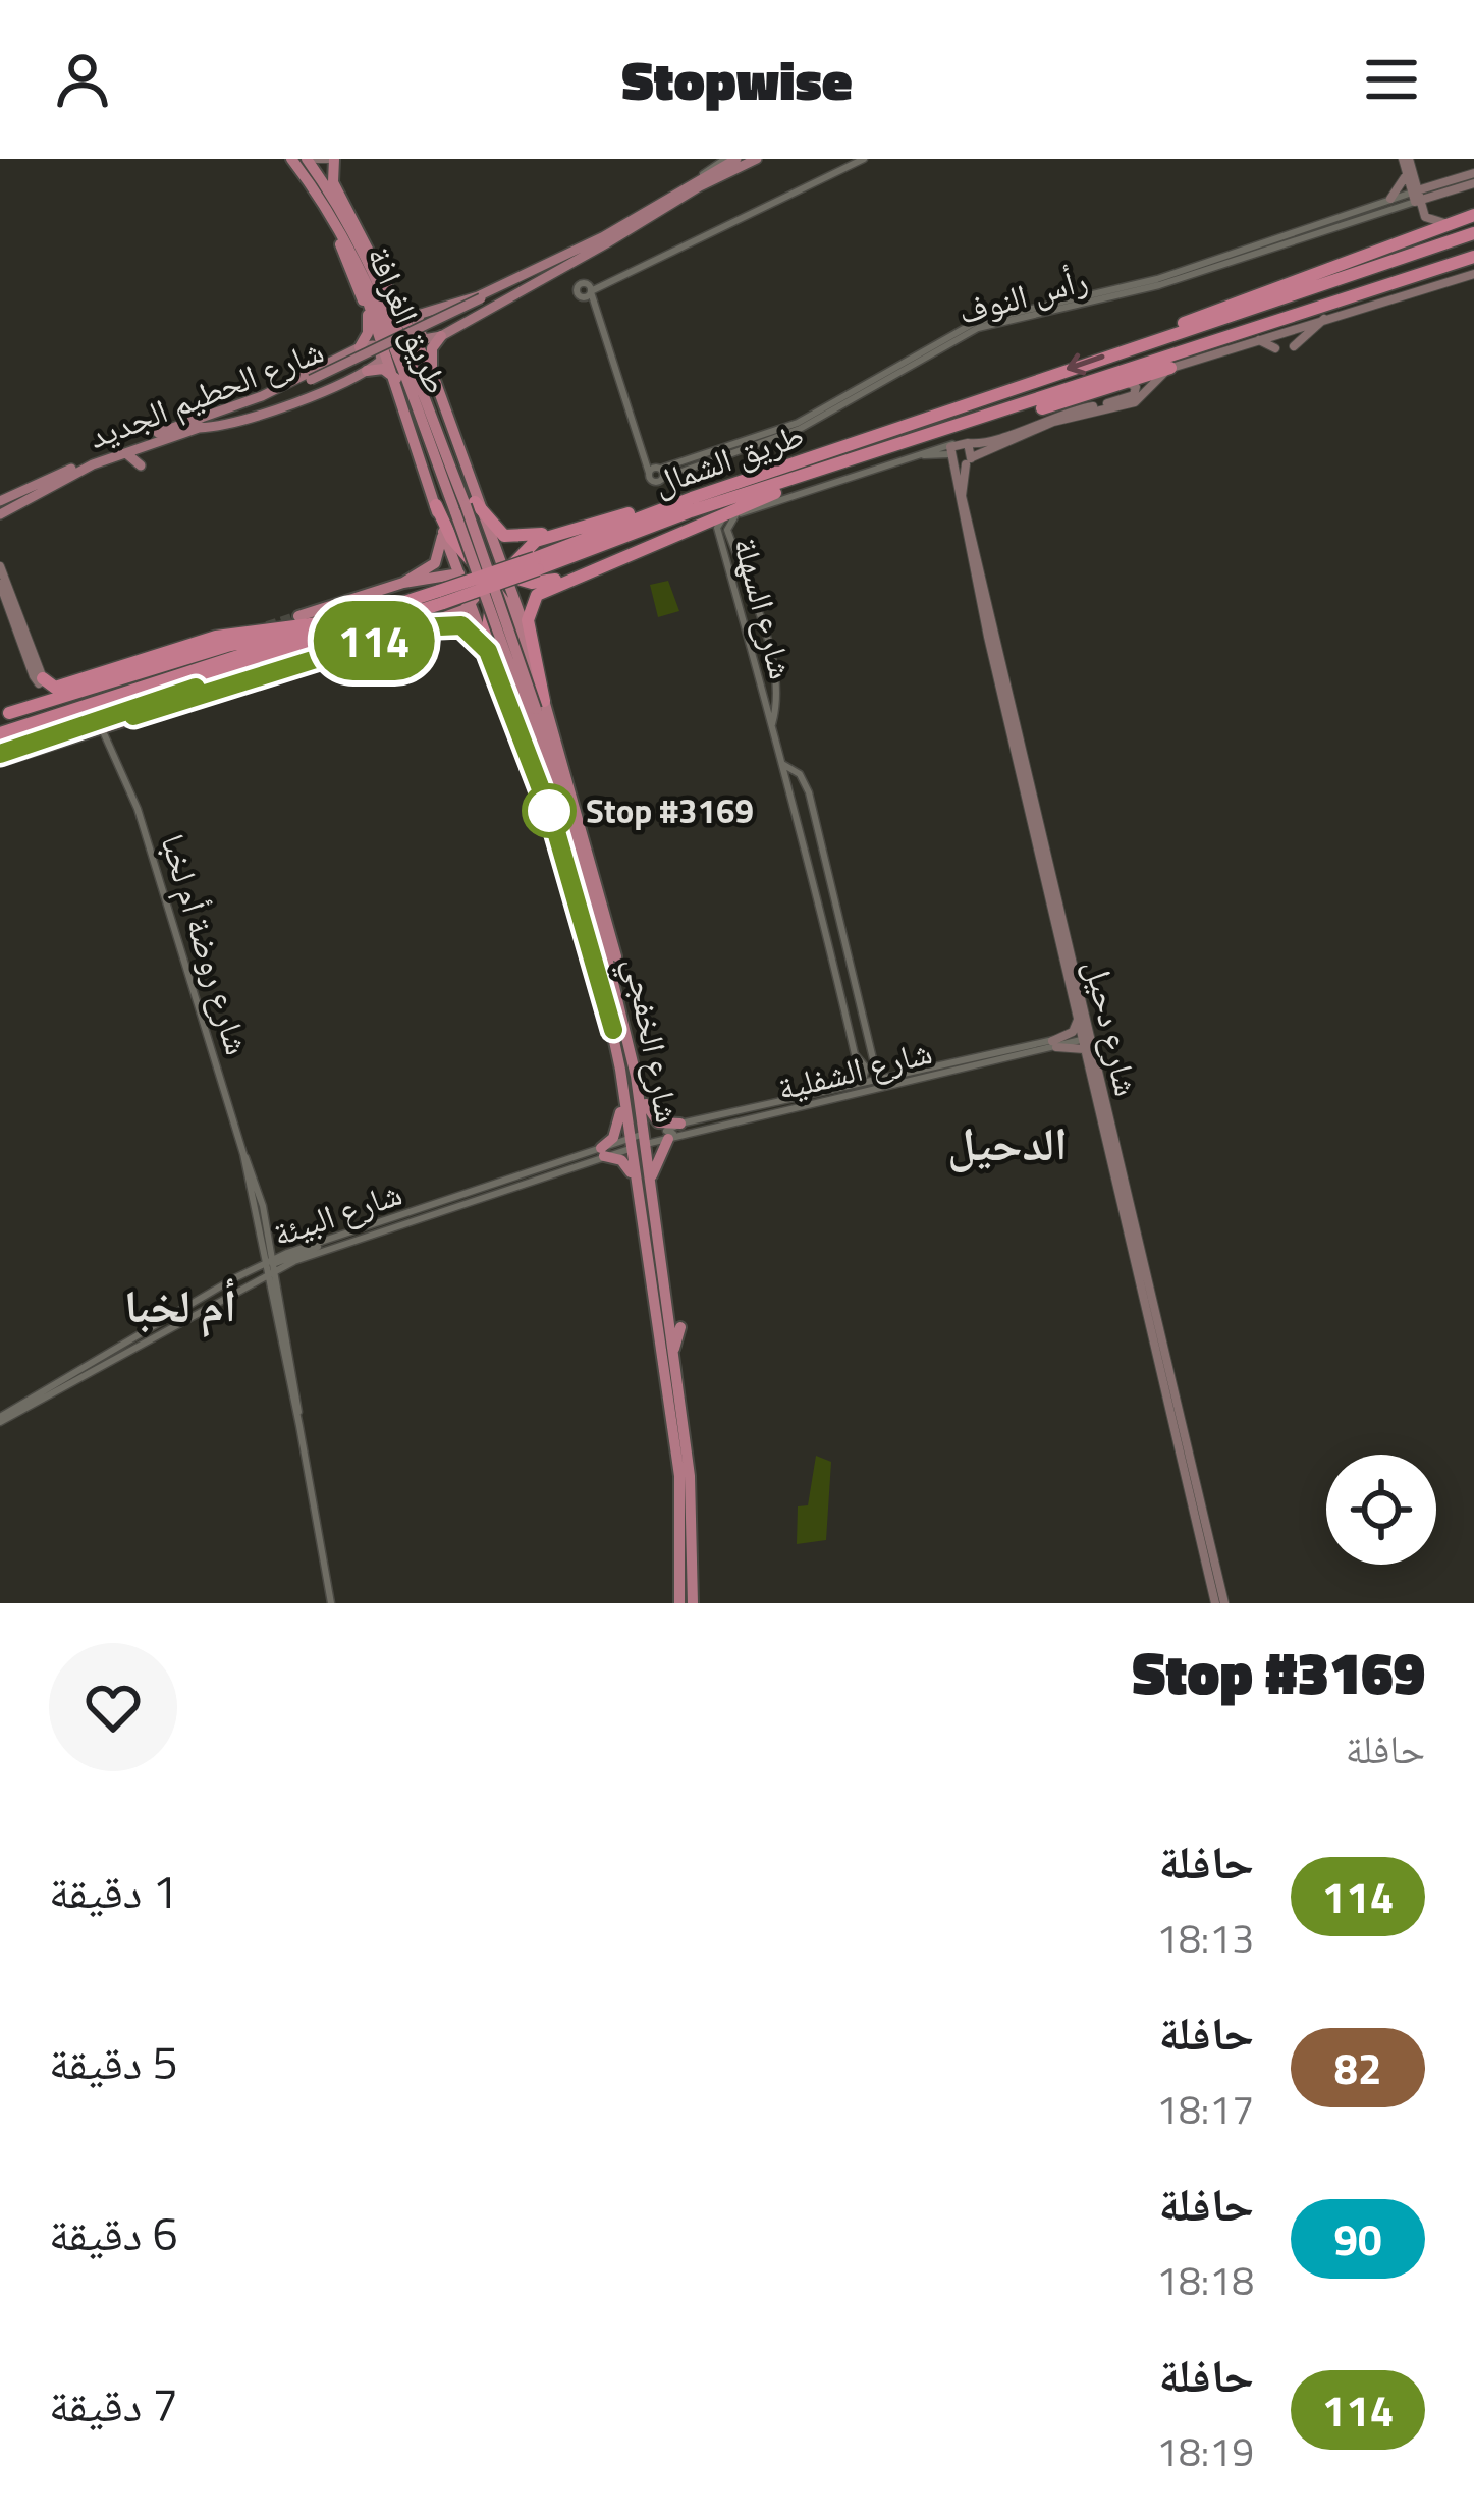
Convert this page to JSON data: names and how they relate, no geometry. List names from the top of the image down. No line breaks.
{"streets":{"highway":["طريق الغرافة","طريق الشمال","شارع الخفجي"],"main road":["شارع الحطيم الجديد","شارع دحيل"],"street":["رأس النوف","شارع السهلة","شارع روضة أم لخبا","شارع الشفلية","شارع البيئة"]},"crossings":[["طريق الغرافة","شارع الخفجي"],["طريق الشمال","شارع السهلة"],["طريق الشمال","شارع دحيل"],["شارع السهلة","شارع الشفلية"],["شارع روضة أم لخبا","شارع البيئة"],["شارع دحيل","شارع الشفلية"],["شارع الخفجي","شارع الشفلية"]],"districts":["الدحيل","أم لخبا"],"places":["Stop #3169"],"lines":["bus line 114"],"page":{"header":"Stopwise","on_map":"114","heading":["Stop #3169","حافلة"],"list":[{"mark":"114","name":"حافلة","note":"18:13","value":"1 دقيقة"},{"mark":"82","name":"حافلة","note":"18:17","value":"5 دقيقة"},{"mark":"90","name":"حافلة","note":"18:18","value":"6 دقيقة"},{"mark":"114","name":"حافلة","note":"18:19","value":"7 دقيقة"}]}}
